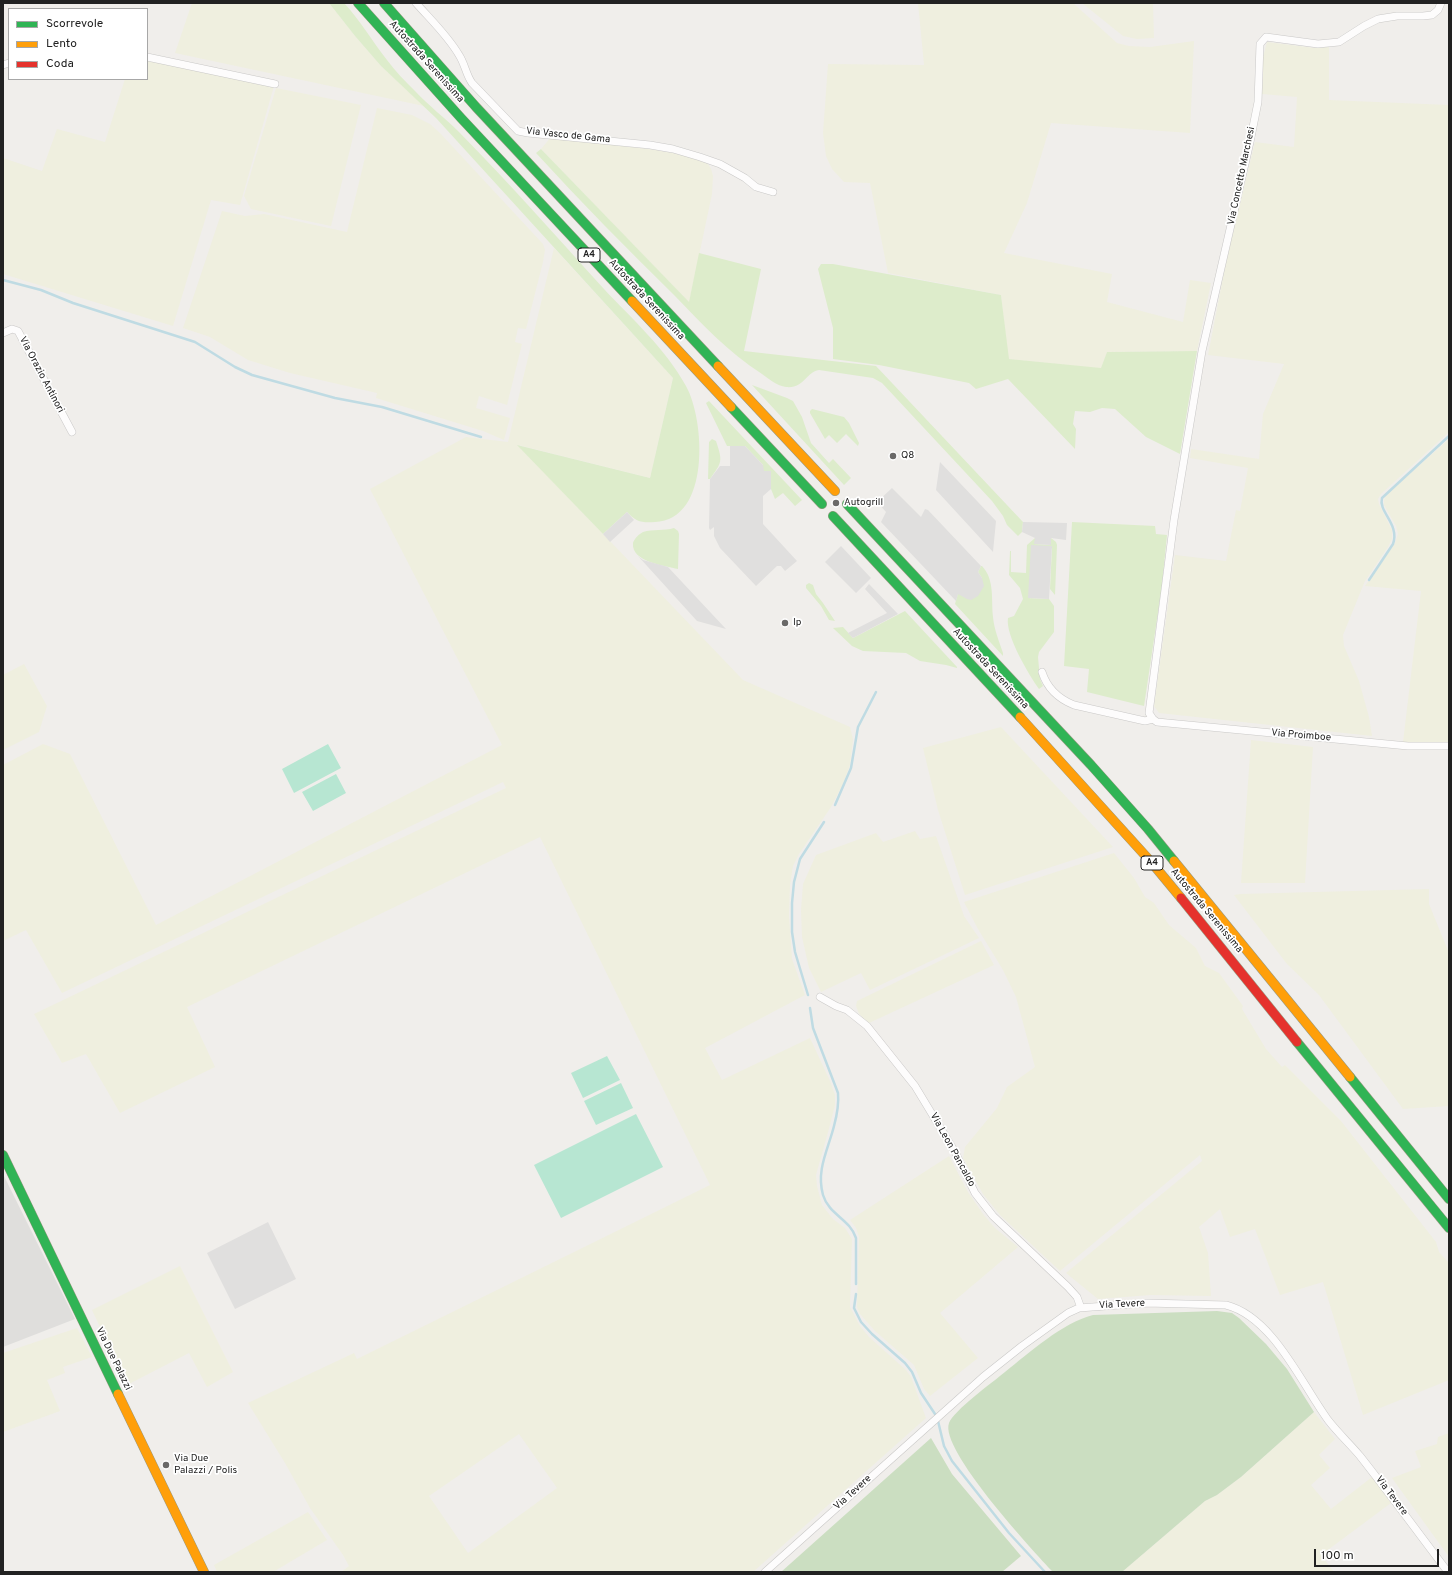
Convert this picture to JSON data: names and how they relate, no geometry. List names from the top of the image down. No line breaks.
{"streets":{"main road":["Autostrada Serenissima","A4","Via Due Palazzi"],"street":["Via Vasco de Gama","Via Concetto Marchesi","Via Orazio Antinori","Via Proimboe","Via Leon Pancaldo","Via Tevere"]},"crossings":[["Via Concetto Marchesi","Via Proimboe"],["Via Leon Pancaldo","Via Tevere"]],"places":["Q8","Autogrill","Ip","Via Due Palazzi / Polis"],"legend":["Scorrevole","Lento","Coda"],"scale_bar":"100 m"}
